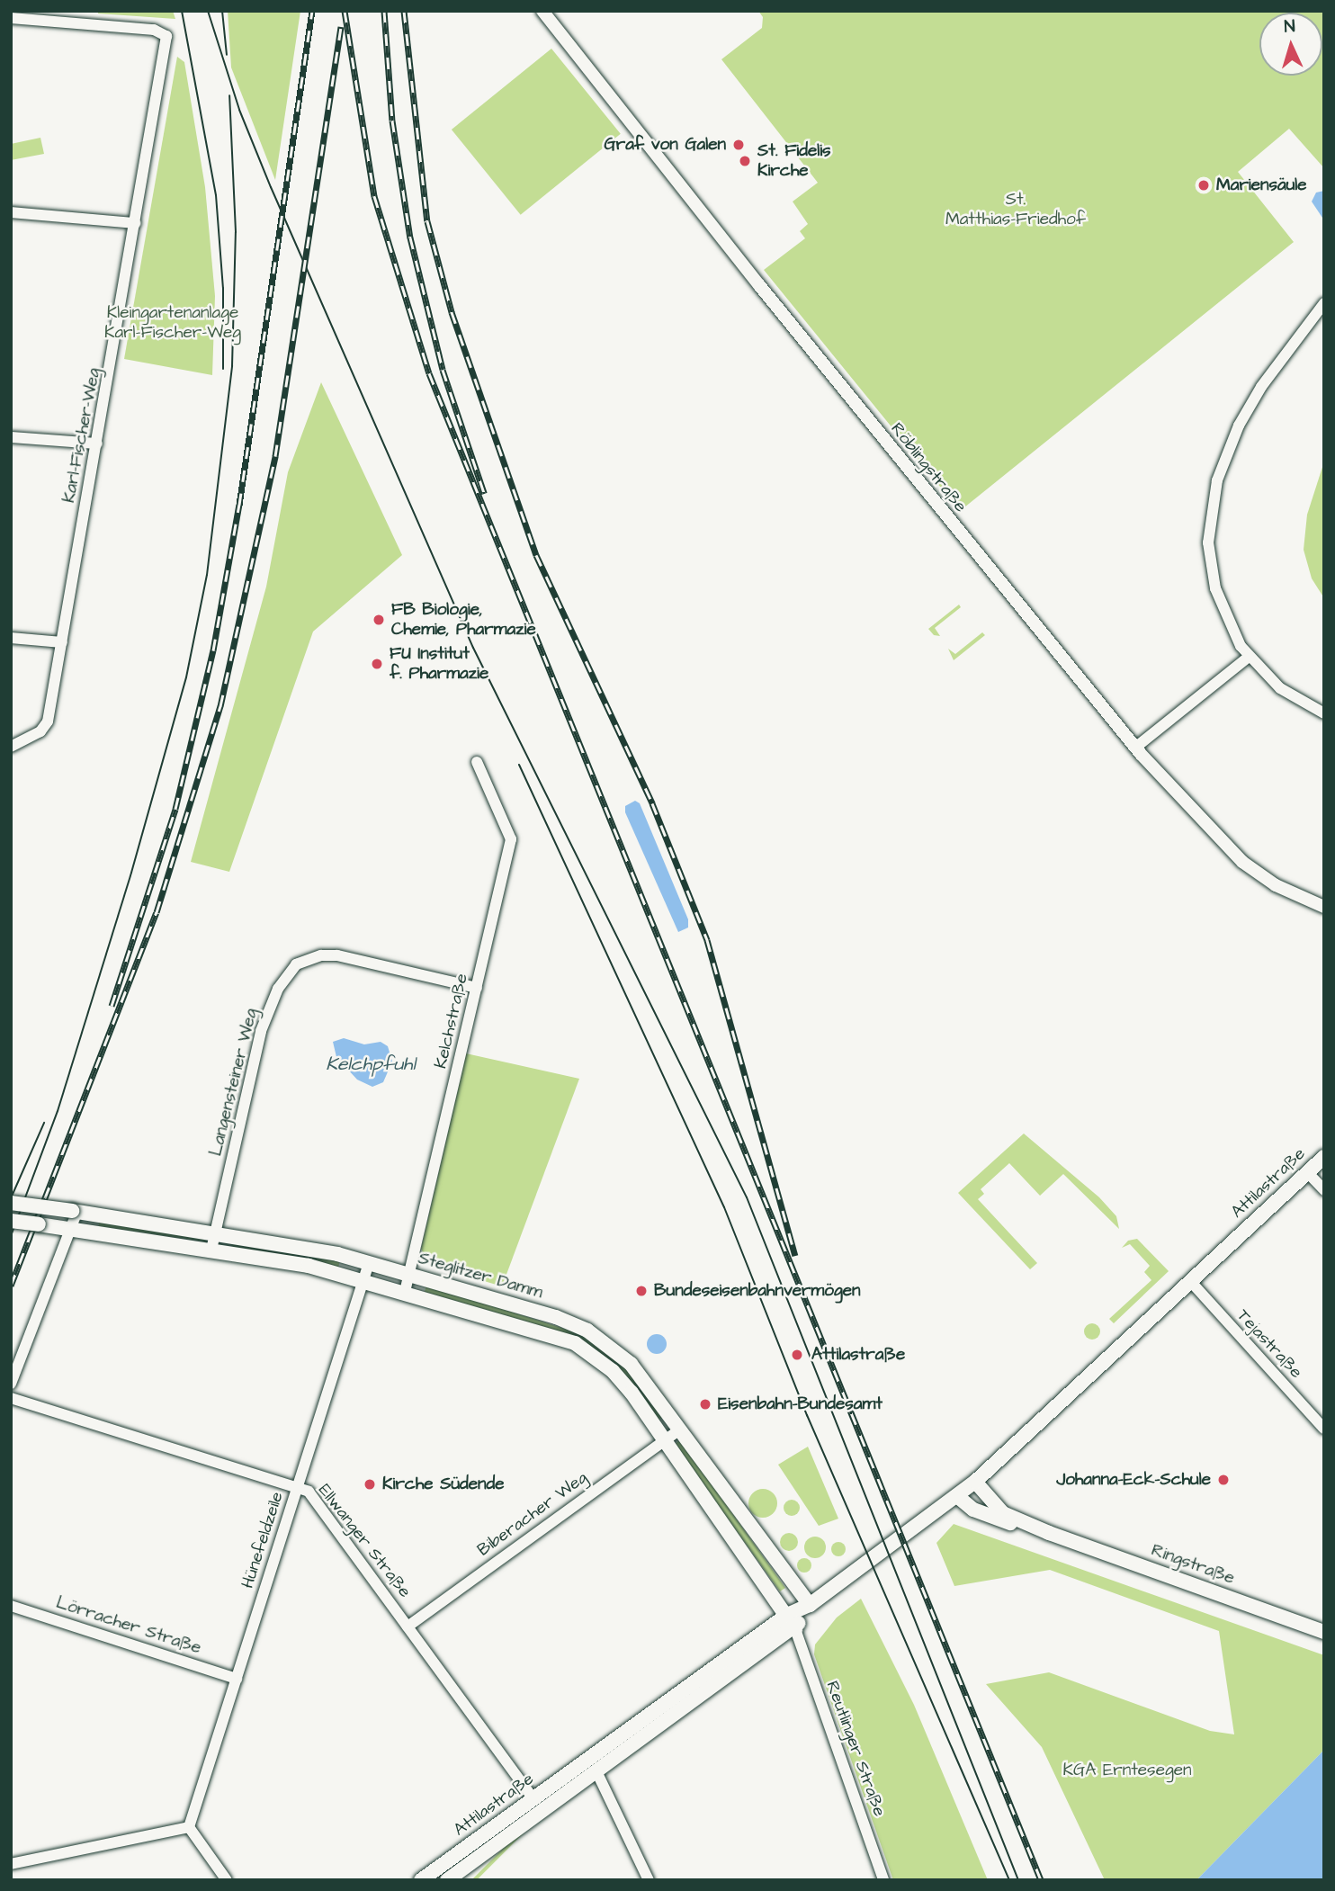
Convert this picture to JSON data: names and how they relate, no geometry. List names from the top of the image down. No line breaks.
{"streets":{"main road":["Attilastraße","Steglitzer Damm","Ringstraße"],"street":["Karl-Fischer-Weg","Röblingstraße","Kelchstraße","Langensteiner Weg","Tejastraße","Biberacher Weg","Hünefeldzeile","Ellwanger Straße","Lörracher Straße","Reutlinger Straße"]},"crossings":[["Kelchstraße","Langensteiner Weg"],["Kelchstraße","Steglitzer Damm"],["Langensteiner Weg","Steglitzer Damm"],["Attilastraße","Steglitzer Damm"],["Attilastraße","Tejastraße"],["Attilastraße","Ellwanger Straße"],["Attilastraße","Ringstraße"],["Attilastraße","Reutlinger Straße"],["Steglitzer Damm","Biberacher Weg"],["Steglitzer Damm","Hünefeldzeile"],["Steglitzer Damm","Reutlinger Straße"],["Biberacher Weg","Ellwanger Straße"],["Hünefeldzeile","Ellwanger Straße"],["Hünefeldzeile","Lörracher Straße"]],"water":["Kelchpfuhl"],"parks":["St. Matthias-Friedhof","Kleingartenanlage Karl-Fischer-Weg","KGA Erntesegen"],"places":["Graf von Galen","St. Fidelis Kirche","Mariensäule","FB Biologie, Chemie, Pharmazie","FU Institut f. Pharmazie","Bundeseisenbahnvermögen","Attilastraße","Eisenbahn-Bundesamt","Johanna-Eck-Schule","Kirche Südende"],"north":"top"}
